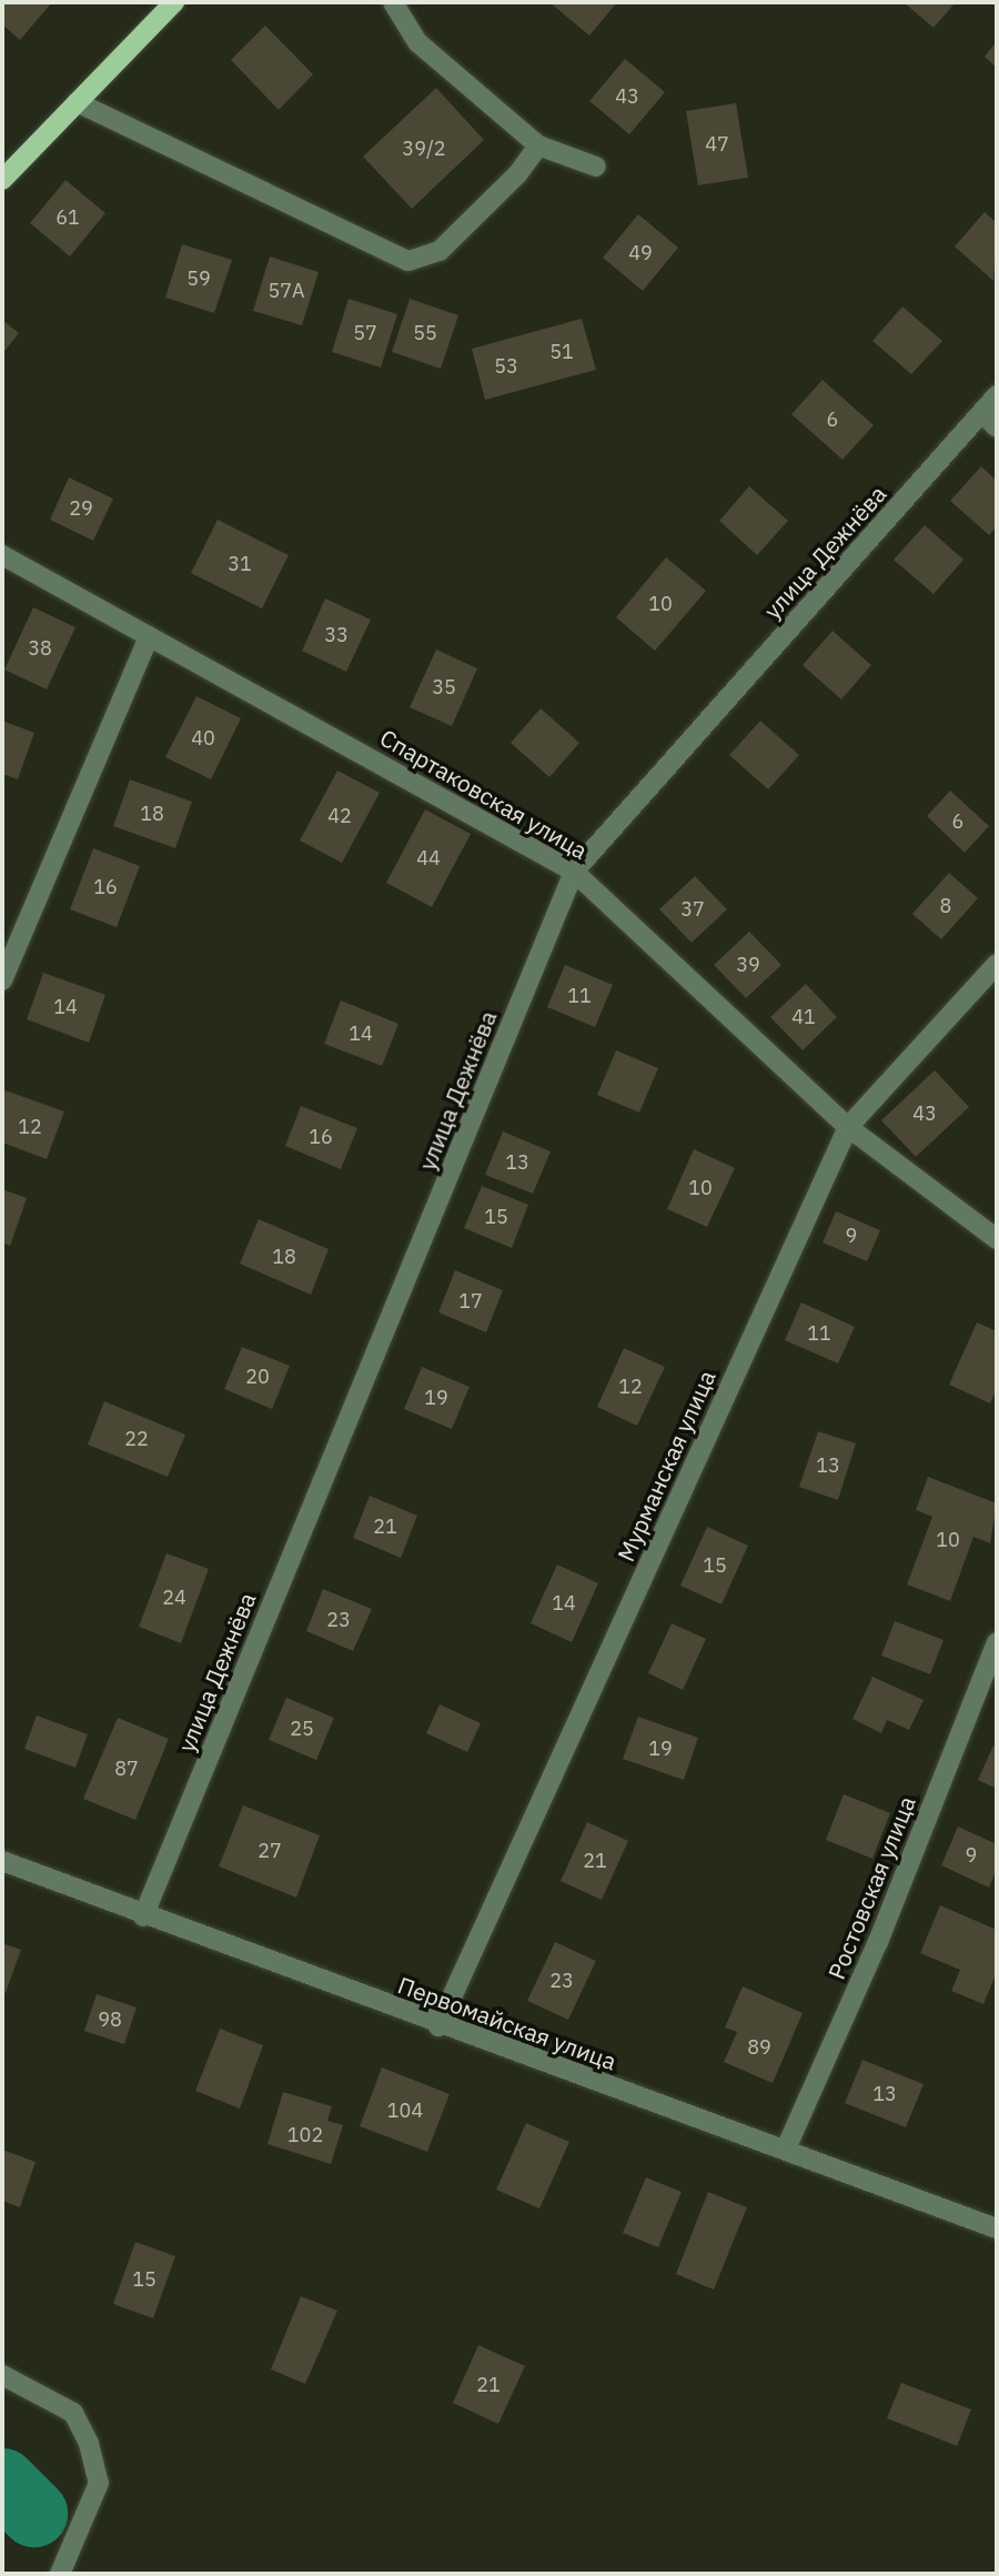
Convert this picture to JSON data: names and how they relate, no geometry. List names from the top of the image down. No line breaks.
{"streets":{"street":["улица Дежнёва","Спартаковская улица","Мурманская улица","Ростовская улица","Первомайская улица"]},"crossings":[["улица Дежнёва","Спартаковская улица"],["улица Дежнёва","Первомайская улица"],["Спартаковская улица","Мурманская улица"],["Мурманская улица","Первомайская улица"],["Ростовская улица","Первомайская улица"]],"house_numbers":["43","47","39/2","61","49","59","57А","57","55","51","53","6","29","31","10","33","38","35","40","18","42","6","44","16","8","37","39","11","14","41","14","43","12","16","13","10","15","9","18","17","11","20","12","19","22","13","21","10","15","24","14","23","25","19","87","27","9","21","23","98","89","13","104","102","15","21"]}
